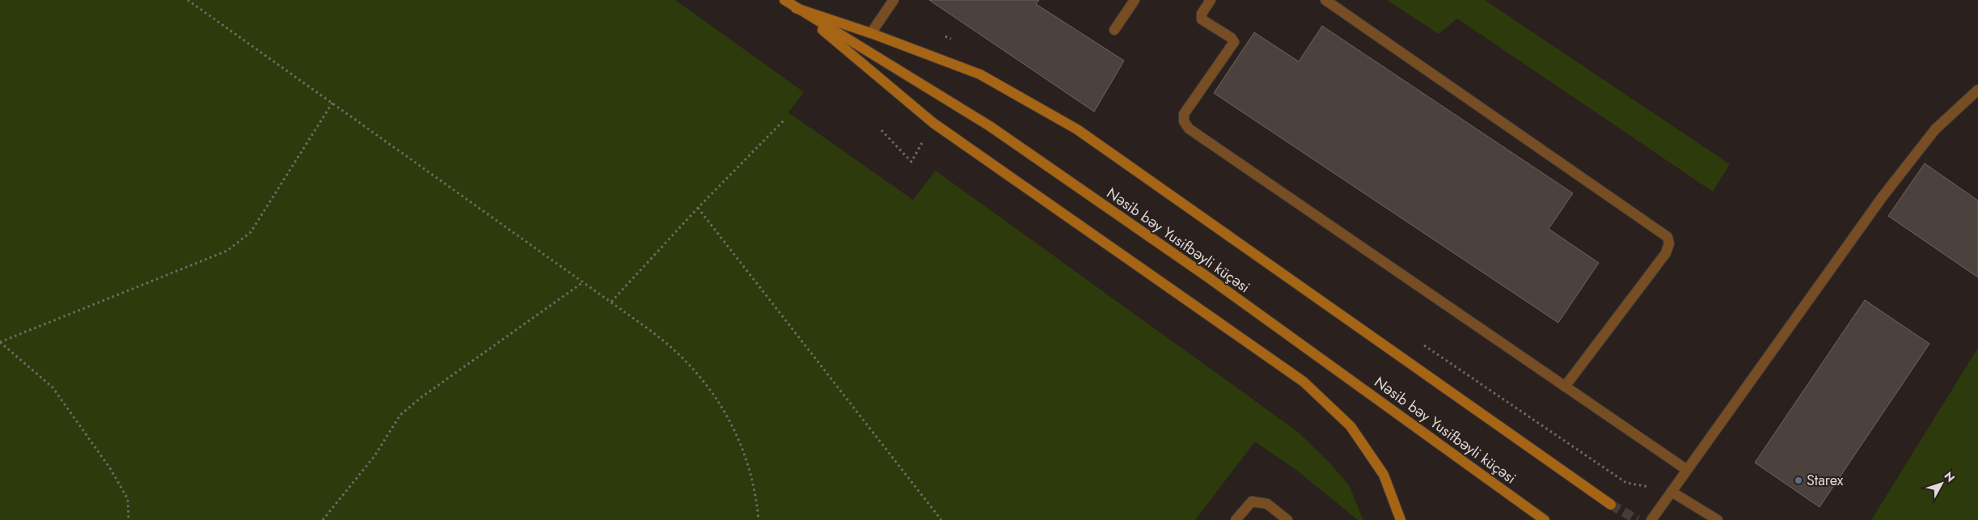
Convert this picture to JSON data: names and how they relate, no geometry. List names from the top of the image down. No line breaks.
{"streets":{"main road":["Nəsib bəy Yusifbəyli küçəsi"]},"places":["Starex"],"north":"top right"}
